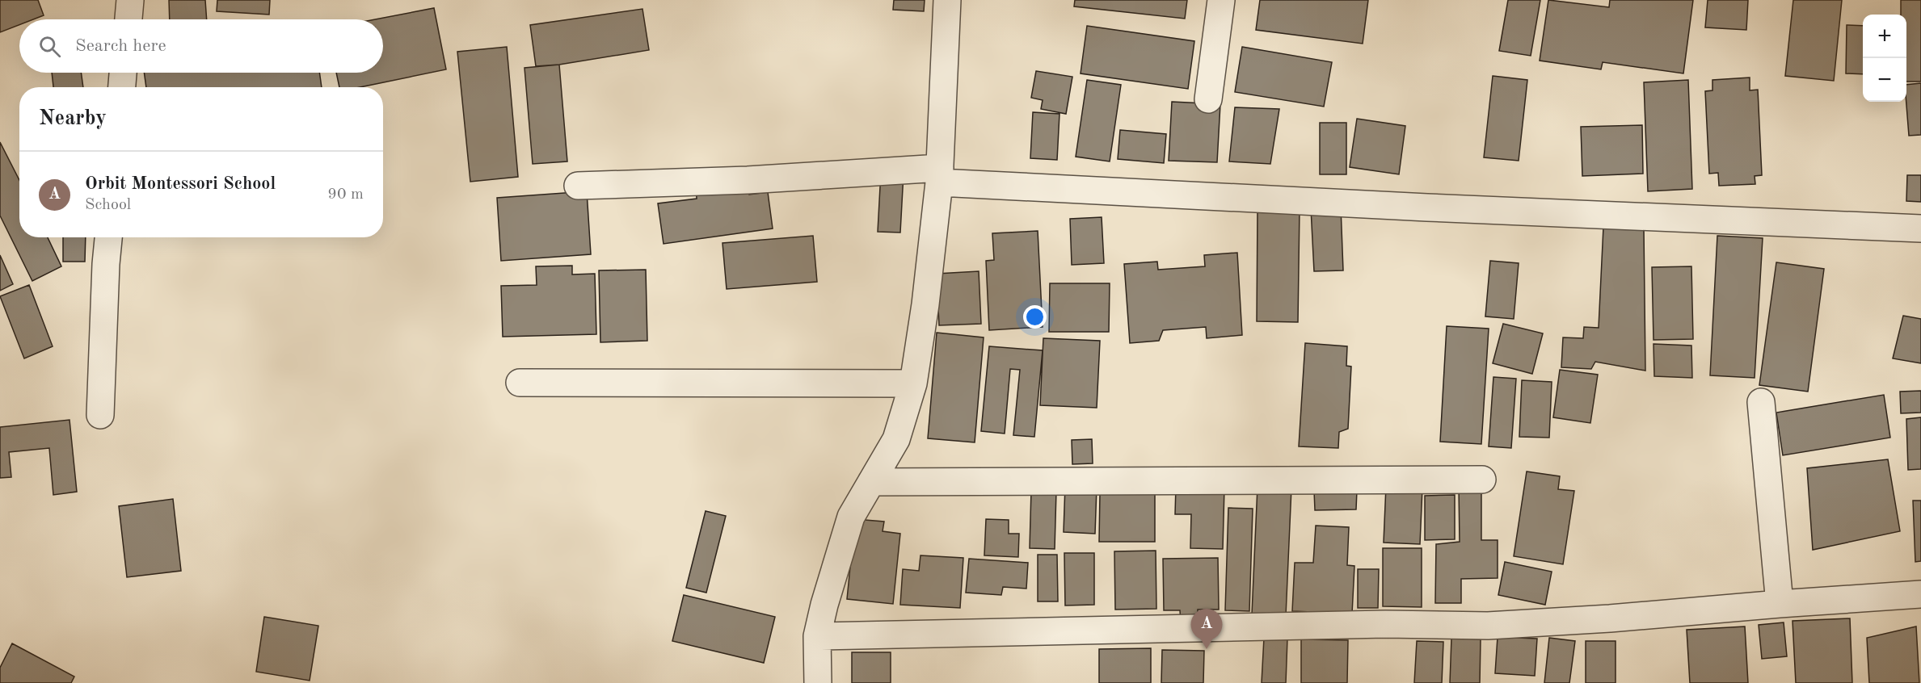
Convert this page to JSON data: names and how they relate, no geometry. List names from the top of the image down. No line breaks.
{"page":{"map_buttons":["+","−"],"search":"Search here","heading":"Nearby","list":[{"mark":"A","name":"Orbit Montessori School","note":"School","value":"90 m"}],"pins":"A"}}
